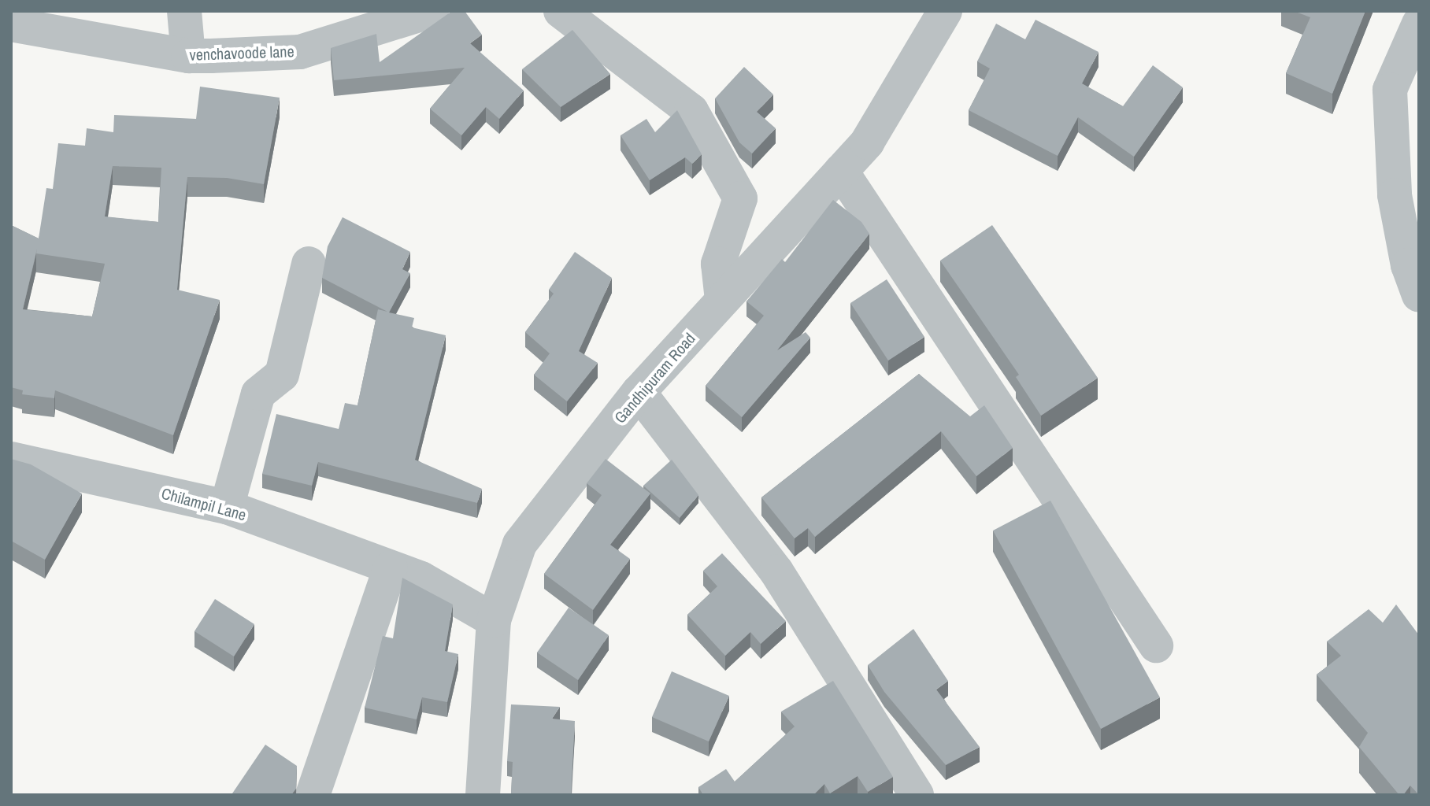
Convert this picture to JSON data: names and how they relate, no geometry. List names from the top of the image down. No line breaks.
{"streets":{"street":["venchavoode lane","Gandhipuram Road","Chilampil Lane"]},"crossings":[["Gandhipuram Road","Chilampil Lane"]]}
